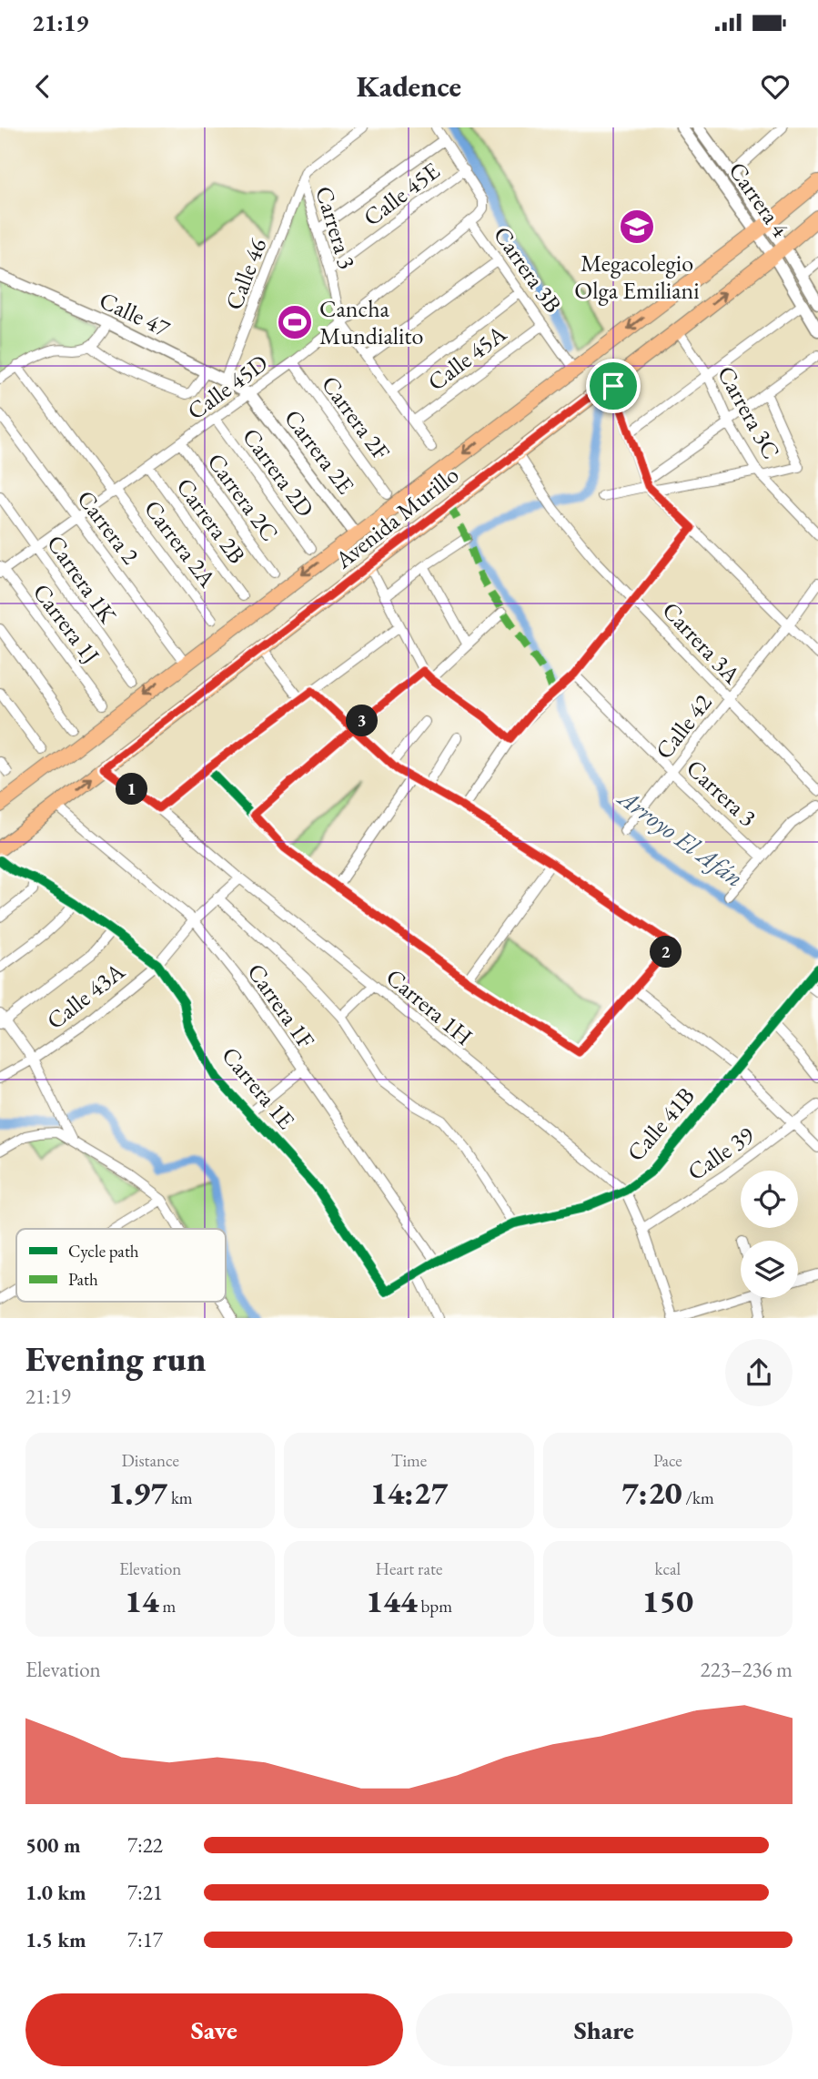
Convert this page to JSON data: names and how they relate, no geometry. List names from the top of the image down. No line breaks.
{"streets":{"main road":["Avenida Murillo"],"street":["Calle 45E","Carrera 4","Carrera 3","Carrera 3B","Calle 46","Calle 47","Calle 45A","Calle 45D","Carrera 3C","Carrera 2F","Carrera 2E","Carrera 2D","Carrera 2C","Carrera 2B","Carrera 2","Carrera 2A","Carrera 1K","Carrera 1J","Carrera 3A","Calle 42","Calle 43A","Carrera 1F","Carrera 1H","Carrera 1E","Calle 41B","Calle 39"]},"crossings":[["Calle 45E","Carrera 3"],["Calle 45E","Carrera 3B"],["Carrera 4","Avenida Murillo"],["Carrera 3","Calle 46"],["Carrera 3","Calle 45A"],["Carrera 3","Calle 45D"],["Carrera 3","Calle 42"],["Carrera 3B","Calle 45A"],["Carrera 3B","Calle 45D"],["Carrera 3B","Avenida Murillo"],["Calle 46","Calle 47"],["Calle 47","Calle 45D"],["Calle 47","Carrera 2E"],["Calle 45D","Carrera 2F"],["Calle 45D","Carrera 2E"],["Calle 45D","Carrera 2D"],["Calle 45D","Carrera 2C"],["Calle 45D","Carrera 2B"],["Calle 45D","Carrera 2"],["Calle 45D","Carrera 2A"],["Calle 45D","Carrera 1K"],["Calle 45D","Carrera 1J"],["Carrera 3C","Avenida Murillo"],["Carrera 2E","Avenida Murillo"],["Avenida Murillo","Carrera 2"],["Avenida Murillo","Carrera 3A"],["Avenida Murillo","Carrera 1F"],["Avenida Murillo","Carrera 1H"],["Carrera 3A","Calle 42"],["Calle 43A","Carrera 1F"],["Calle 43A","Carrera 1H"],["Calle 43A","Carrera 1E"],["Carrera 1F","Calle 41B"],["Carrera 1H","Calle 41B"],["Carrera 1H","Calle 39"],["Carrera 1E","Calle 41B"]],"water":["Arroyo El Afán"],"places":{"school or university":["Megacolegio Olga Emiliani"],"sports":["Cancha Mundialito"]},"legend":["Cycle path","Path"],"page":{"status":"21:19","header":"Kadence","pins":["3","1","2"],"heading":["Evening run","21:19"],"stats":[["Distance","1.97 km"],["Time","14:27"],["Pace","7:20 /km"],["Elevation","14 m"],["Heart rate","144 bpm"],["kcal","150"]],"chart":["Elevation","223–236 m"],"list":[{"name":"500 m","note":"7:22"},{"name":"1.0 km","note":"7:21"},{"name":"1.5 km","note":"7:17"}],"buttons":["Save","Share"]}}
